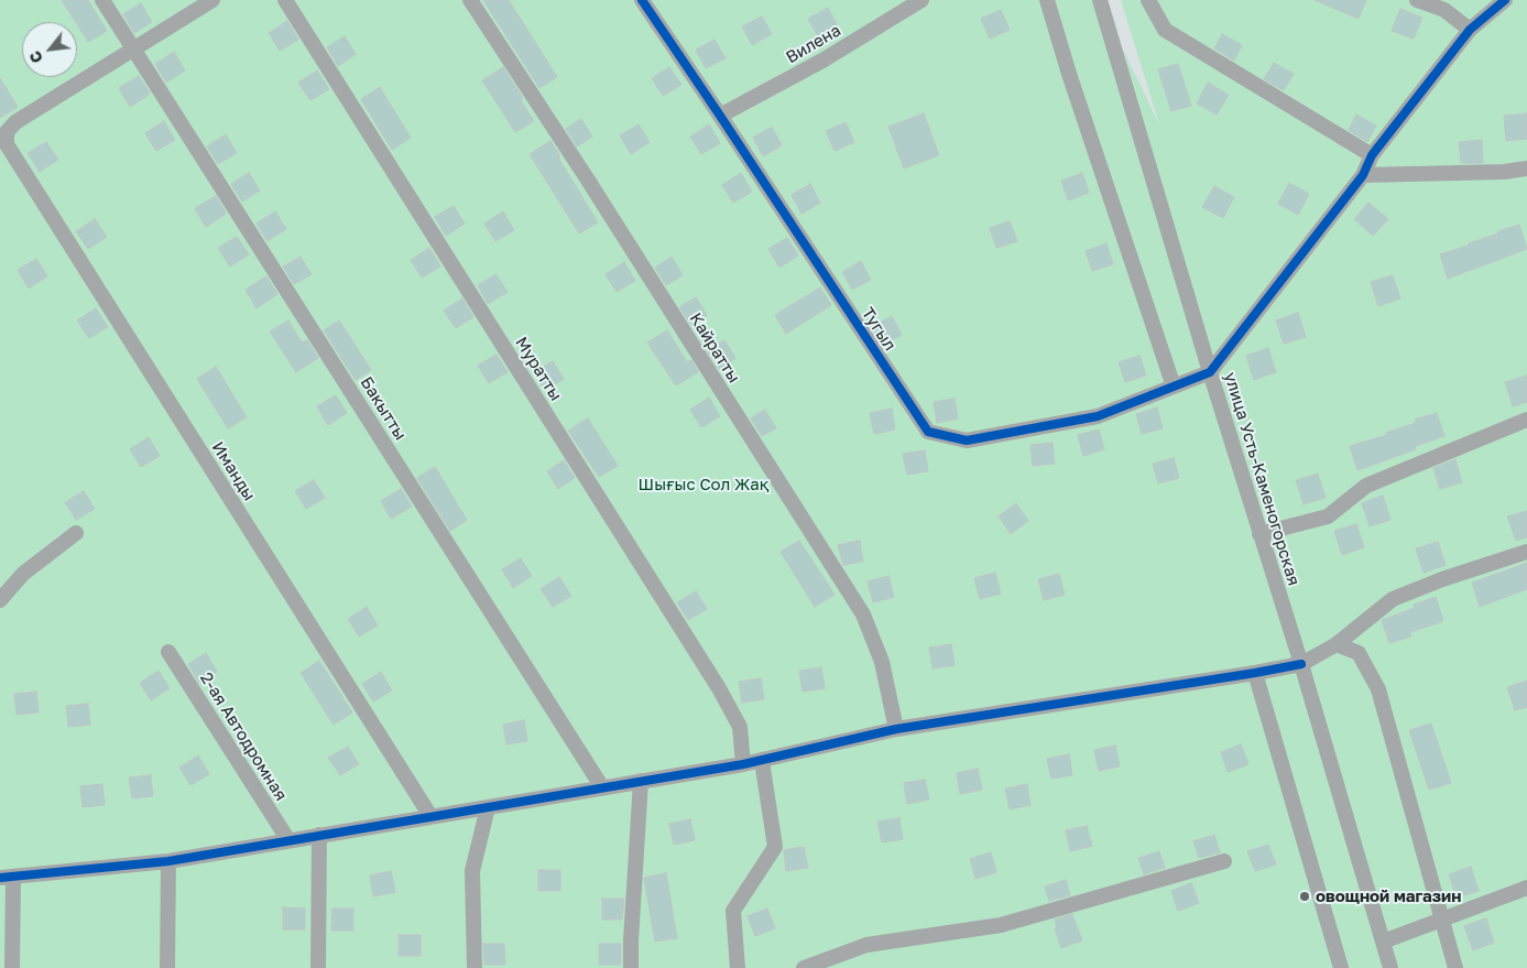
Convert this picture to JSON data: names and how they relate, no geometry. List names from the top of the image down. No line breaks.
{"streets":{"street":["Вилена","Тугыл","Кайратты","Муратты","Бакытты","Иманды","улица Усть-Каменогорская","2-ая Автодромная"]},"crossings":[["Вилена","Тугыл"],["Тугыл","улица Усть-Каменогорская"],["Бакытты","Иманды"]],"parks":["Шығыс Сол Жақ"],"places":["овощной магазин"],"north":"bottom left"}
